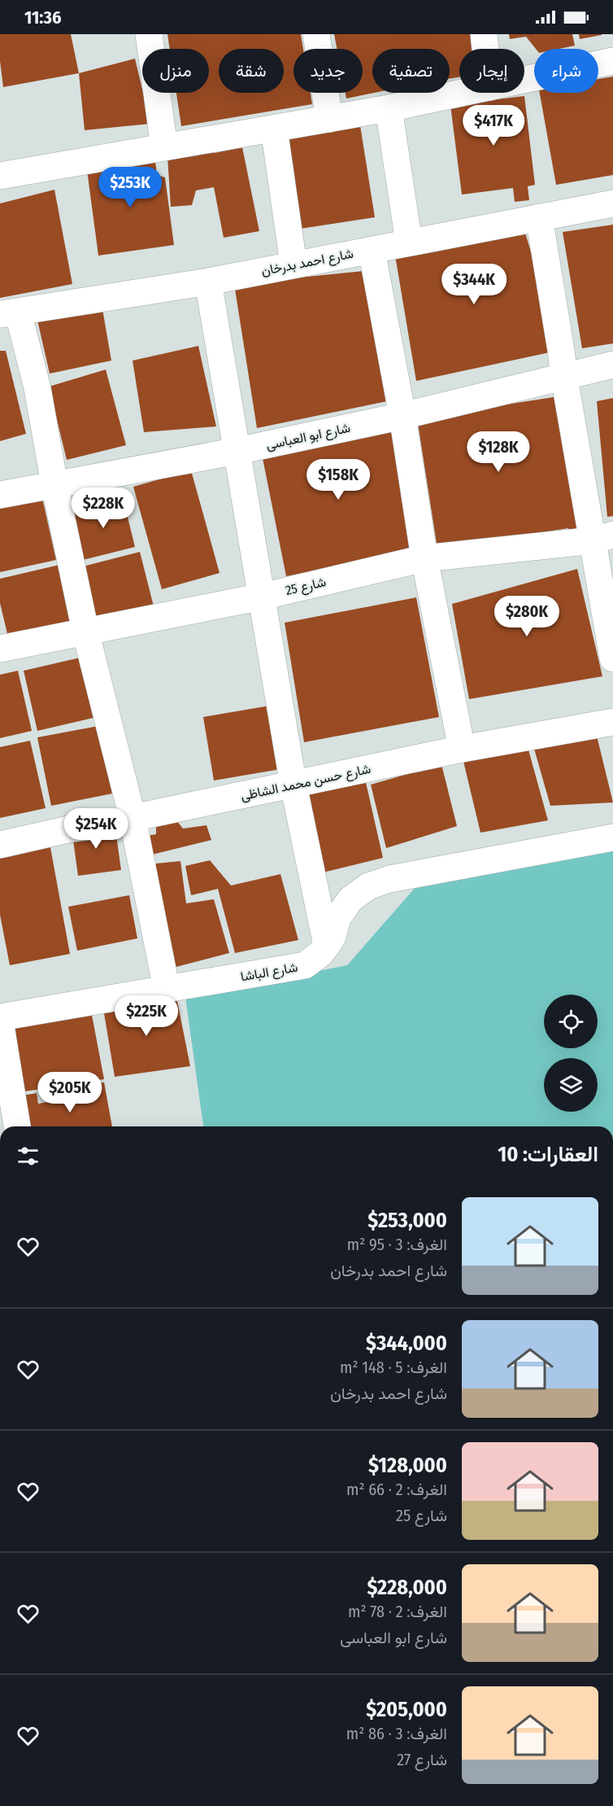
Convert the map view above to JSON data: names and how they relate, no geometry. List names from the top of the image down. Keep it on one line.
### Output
{"streets":{"street":["شارع احمد بدرخان","شارع ابو العباسى","شارع 25","شارع حسن محمد الشاظى","شارع الباشا"]},"page":{"status":"11:36","chip":["شراء","إيجار","تصفية","جديد","شقة","منزل"],"price":["$417K","$253K","$344K","$128K","$158K","$228K","$280K","$254K","$225K","$205K"],"heading":"العقارات: 10","list":[{"name":"$253,000","note":"الغرف: 3 · 95 m² · شارع احمد بدرخان"},{"name":"$344,000","note":"الغرف: 5 · 148 m² · شارع احمد بدرخان"},{"name":"$128,000","note":"الغرف: 2 · 66 m² · شارع 25"},{"name":"$228,000","note":"الغرف: 2 · 78 m² · شارع ابو العباسى"},{"name":"$205,000","note":"الغرف: 3 · 86 m² · شارع 27"}]}}
